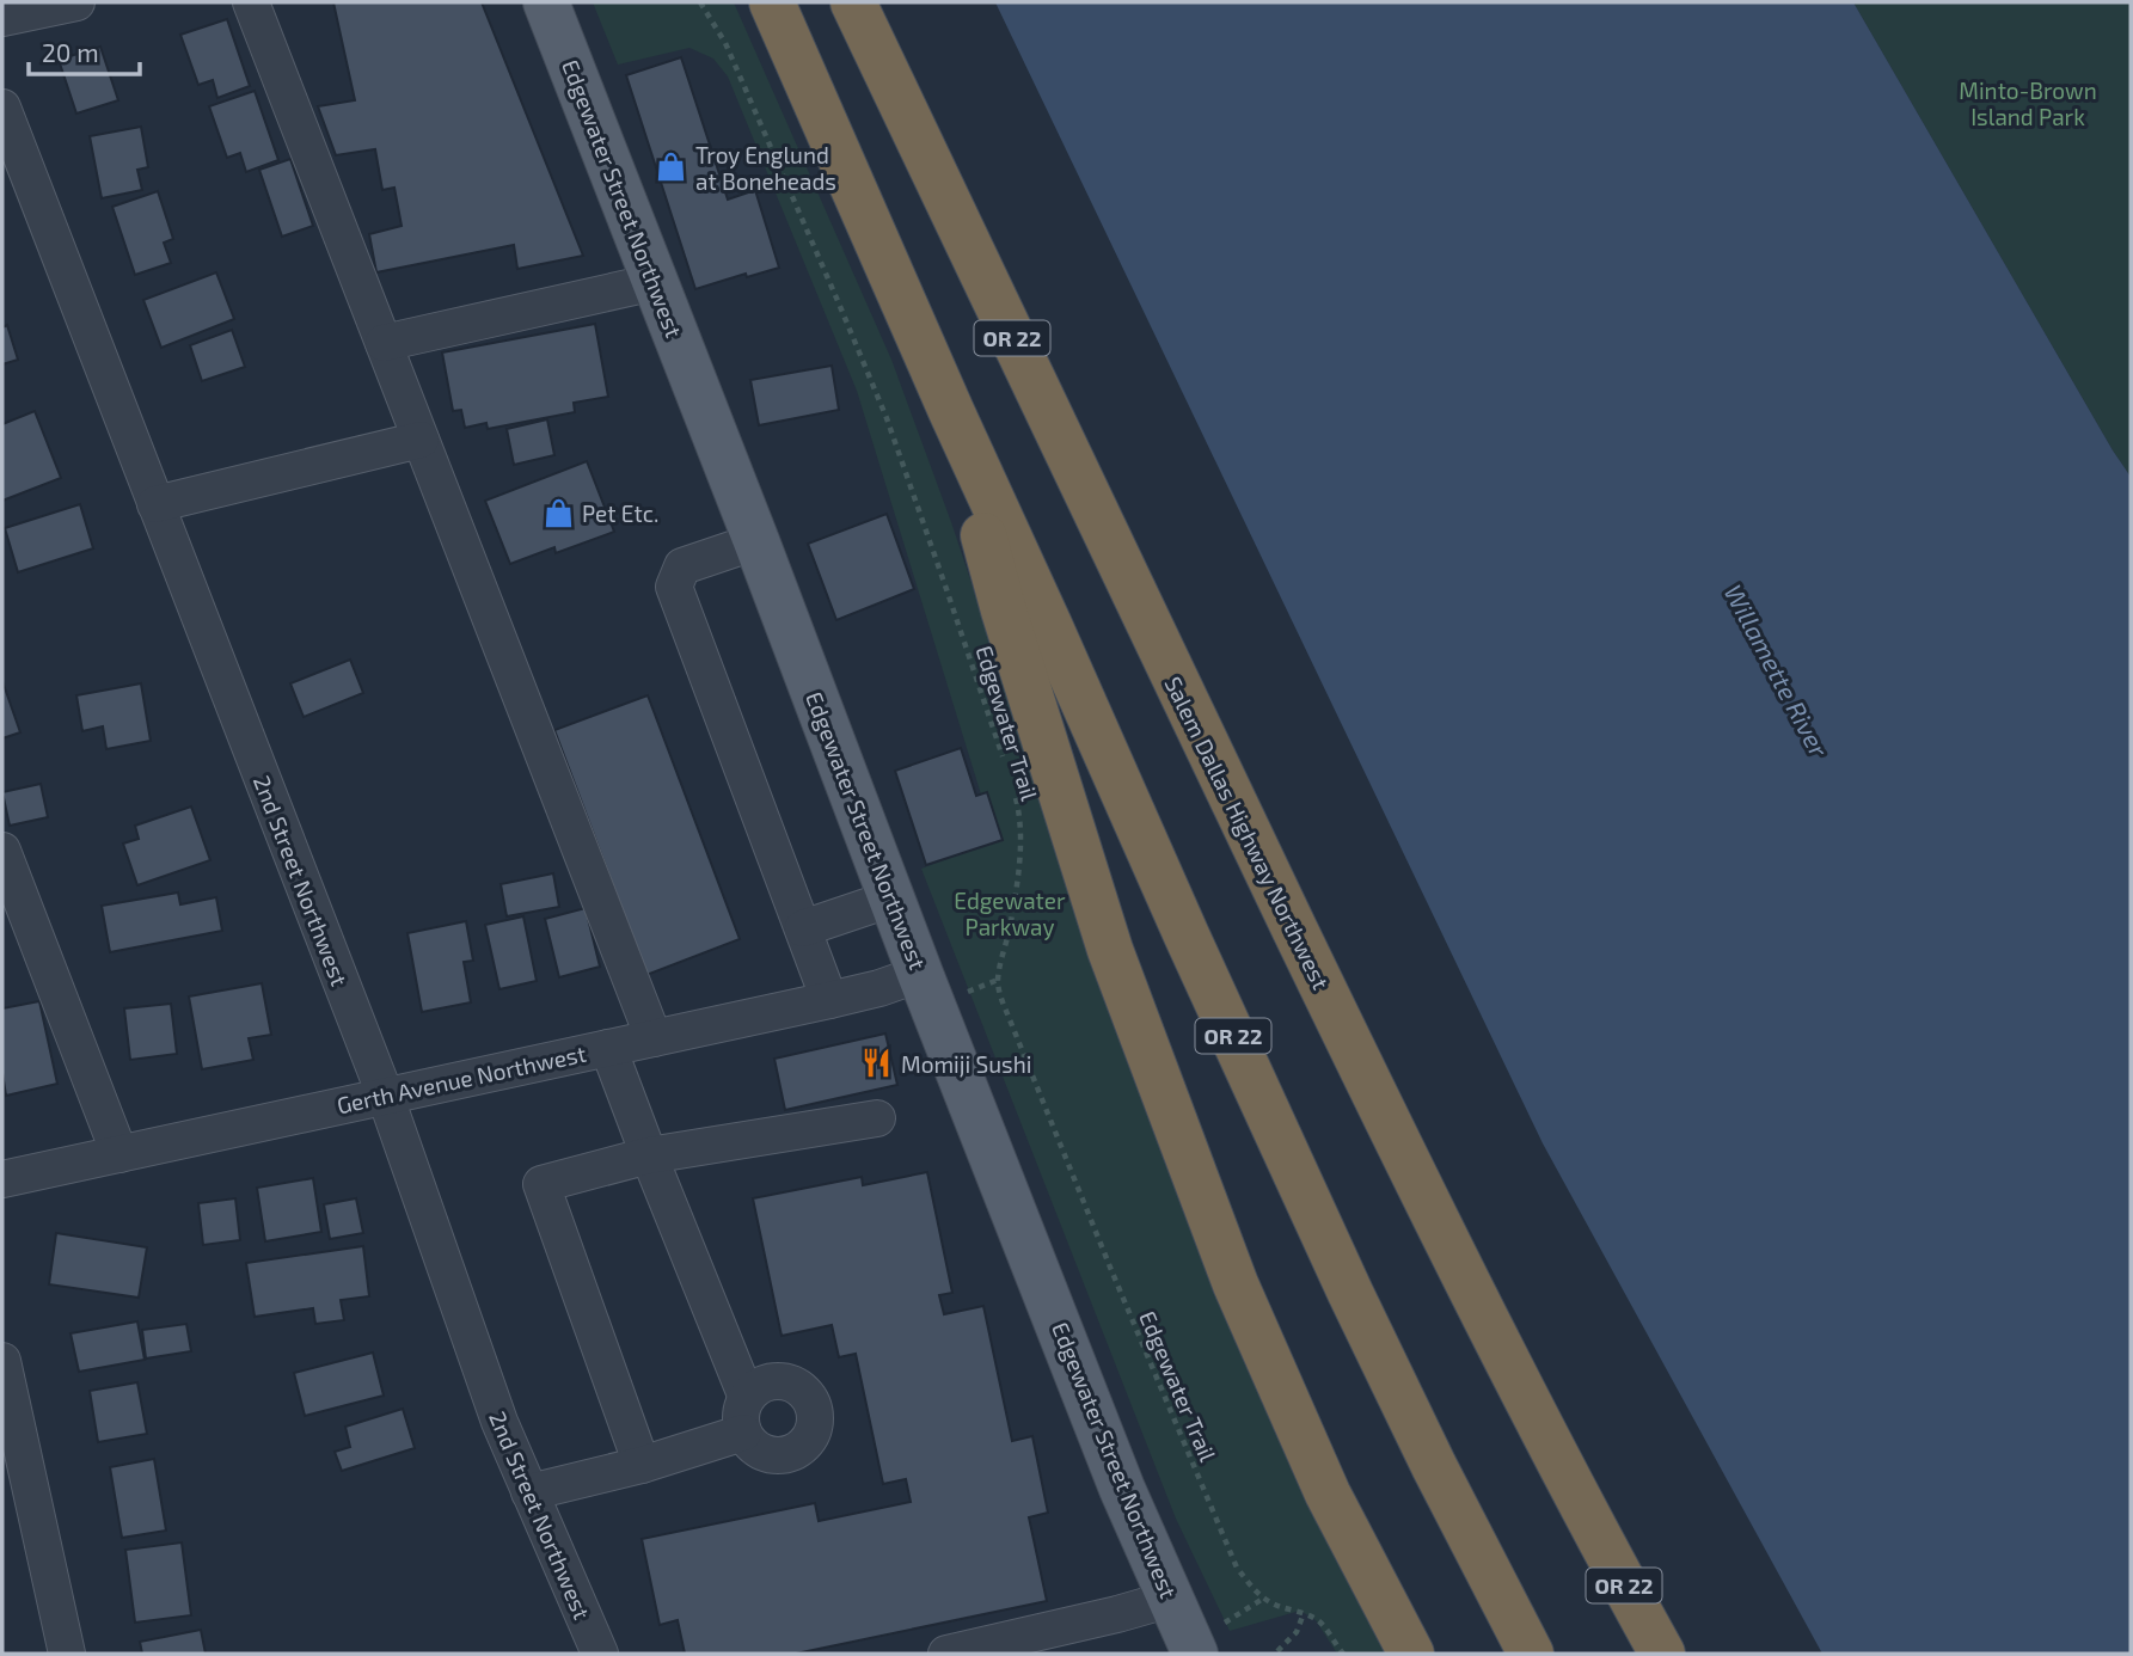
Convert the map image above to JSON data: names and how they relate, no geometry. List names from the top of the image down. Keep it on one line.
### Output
{"streets":{"highway":["OR 22","Salem Dallas Highway Northwest"],"main road":["Edgewater Street Northwest"],"street":["2nd Street Northwest","Gerth Avenue Northwest"],"path":["Edgewater Trail"]},"crossings":[["Edgewater Street Northwest","Gerth Avenue Northwest"],["2nd Street Northwest","Gerth Avenue Northwest"]],"water":["Willamette River"],"parks":["Minto-Brown Island Park","Edgewater Parkway"],"places":{"shop":["Troy Englund at Boneheads","Pet Etc."],"restaurant":["Momiji Sushi"]},"scale_bar":"20 m"}
